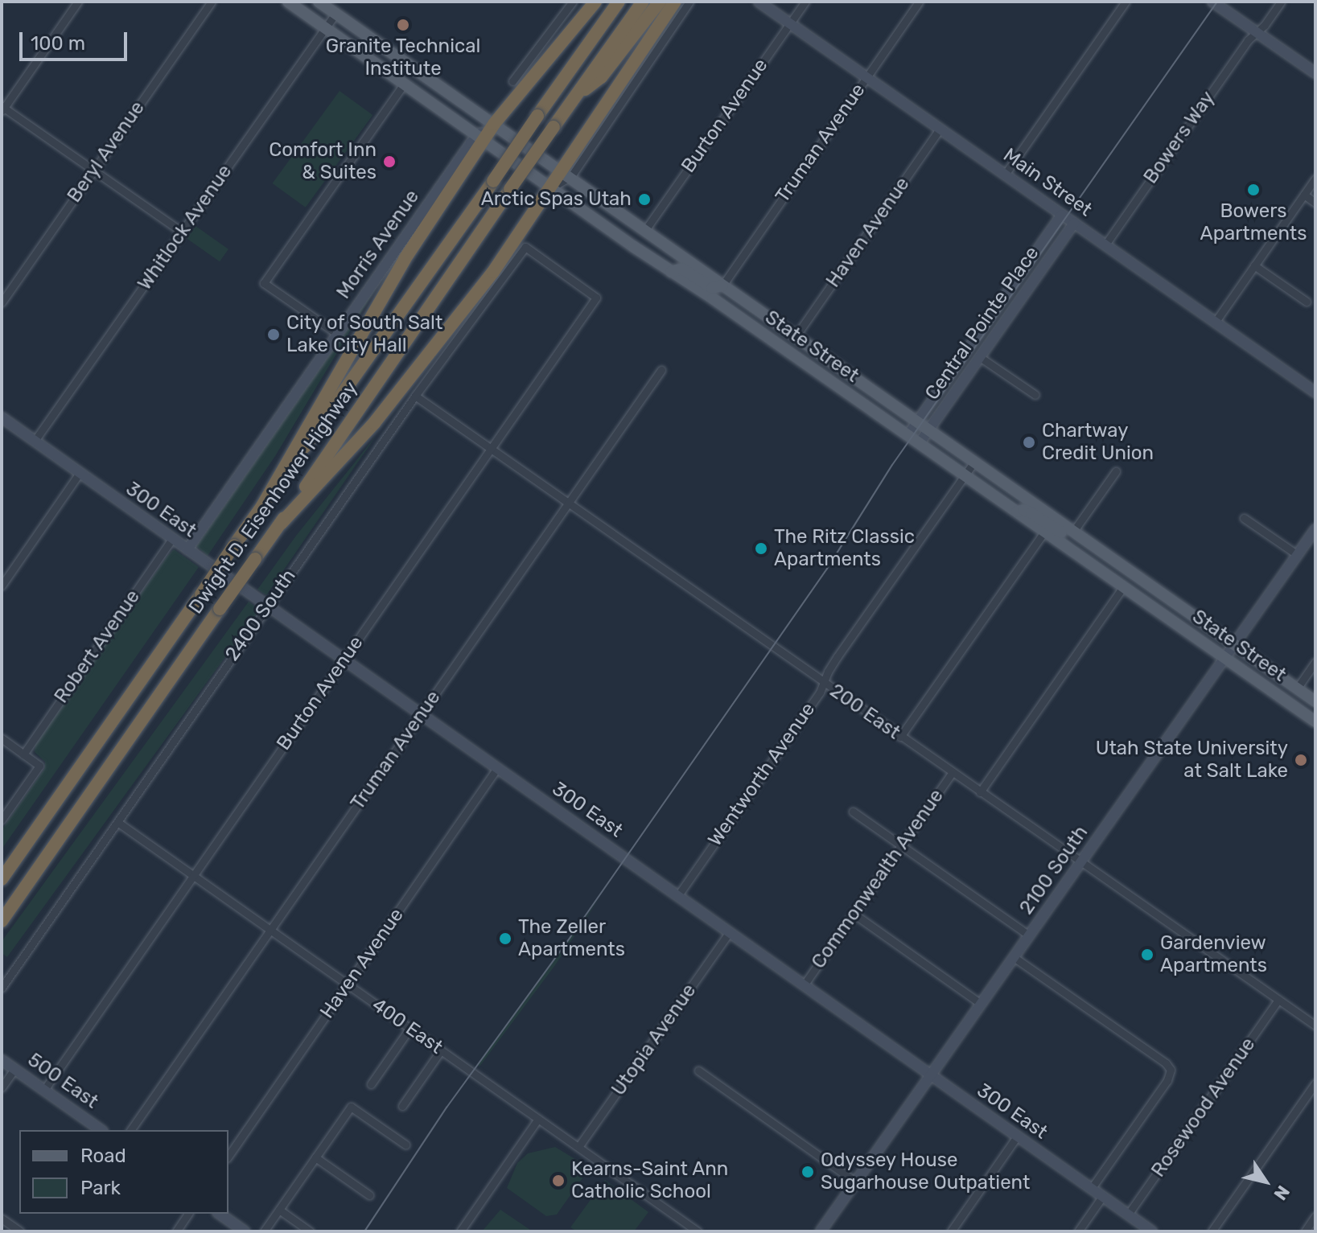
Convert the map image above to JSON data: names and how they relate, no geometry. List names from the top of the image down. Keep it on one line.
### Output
{"streets":{"highway":["Dwight D. Eisenhower Highway"],"main road":["State Street"],"street":["Burton Avenue","Bowers Way","Truman Avenue","Beryl Avenue","Main Street","Whitlock Avenue","Haven Avenue","Morris Avenue","Central Pointe Place","300 East","2400 South","Robert Avenue","200 East","Wentworth Avenue","2100 South","Commonwealth Avenue","400 East","Utopia Avenue","500 East","Rosewood Avenue"]},"crossings":[["Burton Avenue","Main Street"],["Burton Avenue","State Street"],["Burton Avenue","300 East"],["Burton Avenue","2400 South"],["Burton Avenue","200 East"],["Burton Avenue","400 East"],["Burton Avenue","500 East"],["Bowers Way","Main Street"],["Truman Avenue","Main Street"],["Truman Avenue","State Street"],["Truman Avenue","300 East"],["Truman Avenue","200 East"],["Truman Avenue","400 East"],["Main Street","Haven Avenue"],["Main Street","Central Pointe Place"],["Whitlock Avenue","State Street"],["Whitlock Avenue","300 East"],["Haven Avenue","State Street"],["Haven Avenue","300 East"],["Haven Avenue","400 East"],["Morris Avenue","State Street"],["Morris Avenue","300 East"],["Central Pointe Place","State Street"],["State Street","Wentworth Avenue"],["State Street","2100 South"],["300 East","2400 South"],["300 East","Robert Avenue"],["300 East","Wentworth Avenue"],["300 East","2100 South"],["300 East","Commonwealth Avenue"],["300 East","Utopia Avenue"],["300 East","Rosewood Avenue"],["2400 South","200 East"],["2400 South","400 East"],["200 East","Wentworth Avenue"],["200 East","2100 South"],["200 East","Commonwealth Avenue"],["200 East","Rosewood Avenue"],["400 East","Utopia Avenue"]],"places":["Granite Technical Institute","Comfort Inn & Suites","Bowers Apartments","Arctic Spas Utah","City of South Salt Lake City Hall","Chartway Credit Union","The Ritz Classic Apartments","Utah State University at Salt Lake","The Zeller Apartments","Gardenview Apartments","Odyssey House Sugarhouse Outpatient","Kearns-Saint Ann Catholic School"],"legend":["Road","Park"],"scale_bar":"100 m","north":"bottom right"}
